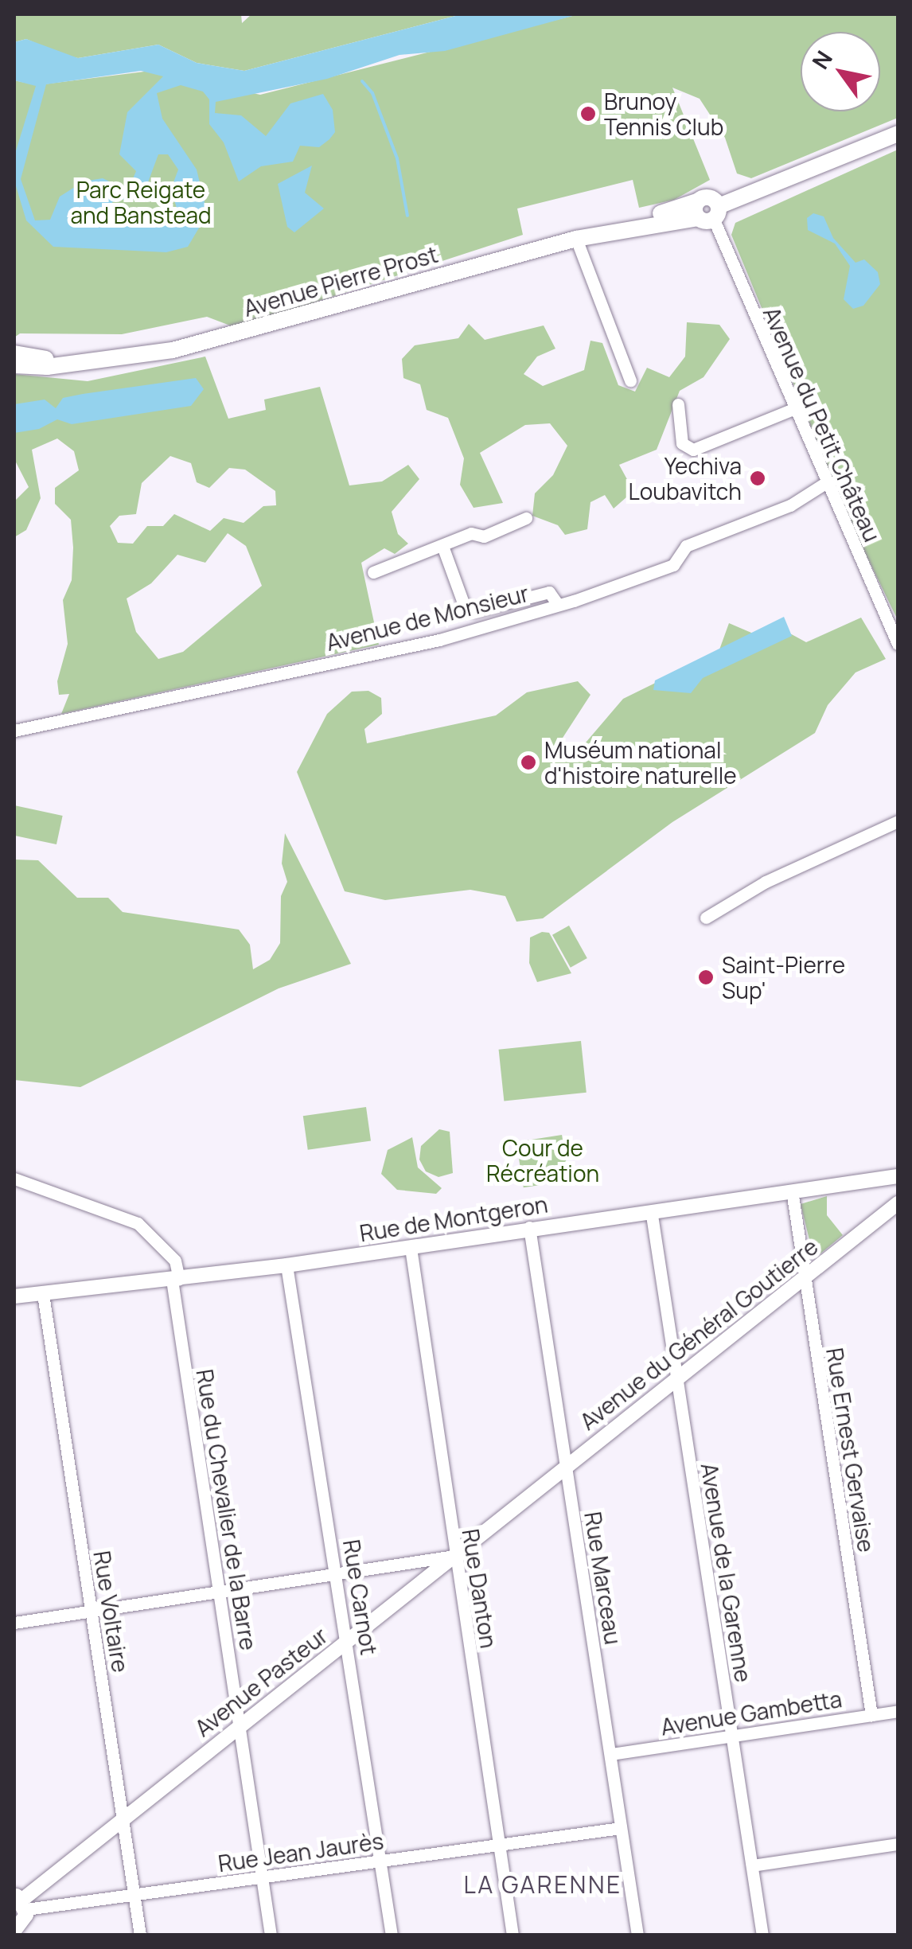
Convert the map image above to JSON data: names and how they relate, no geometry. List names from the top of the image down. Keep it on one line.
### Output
{"streets":{"main road":["Avenue Pierre Prost"],"street":["Avenue du Petit Château","Avenue de Monsieur","Rue de Montgeron","Avenue du Général Goutierre","Rue Ernest Gervaise","Rue du Chevalier de la Barre","Avenue de la Garenne","Rue Marceau","Rue Danton","Rue Carnot","Rue Voltaire","Avenue Pasteur","Avenue Gambetta","Rue Jean Jaurès"]},"crossings":[["Avenue Pierre Prost","Avenue du Petit Château"],["Avenue du Petit Château","Avenue de Monsieur"],["Rue de Montgeron","Rue Ernest Gervaise"],["Rue de Montgeron","Rue du Chevalier de la Barre"],["Rue de Montgeron","Avenue de la Garenne"],["Rue de Montgeron","Rue Marceau"],["Rue de Montgeron","Rue Danton"],["Rue de Montgeron","Rue Carnot"],["Rue de Montgeron","Rue Voltaire"],["Avenue du Général Goutierre","Rue Ernest Gervaise"],["Avenue du Général Goutierre","Avenue de la Garenne"],["Avenue du Général Goutierre","Rue Marceau"],["Avenue du Général Goutierre","Avenue Pasteur"],["Rue Ernest Gervaise","Avenue Gambetta"],["Rue du Chevalier de la Barre","Avenue Pasteur"],["Rue du Chevalier de la Barre","Rue Jean Jaurès"],["Avenue de la Garenne","Avenue Gambetta"],["Rue Marceau","Avenue Gambetta"],["Rue Marceau","Rue Jean Jaurès"],["Rue Danton","Avenue Pasteur"],["Rue Danton","Rue Jean Jaurès"],["Rue Carnot","Avenue Pasteur"],["Rue Carnot","Rue Jean Jaurès"],["Rue Voltaire","Avenue Pasteur"],["Rue Voltaire","Rue Jean Jaurès"],["Avenue Pasteur","Rue Jean Jaurès"]],"districts":["LA GARENNE"],"parks":["Parc Reigate and Banstead","Cour de Récréation"],"places":["Brunoy Tennis Club","Yechiva Loubavitch","Muséum national d'histoire naturelle","Saint-Pierre Sup'"],"north":"top left"}
